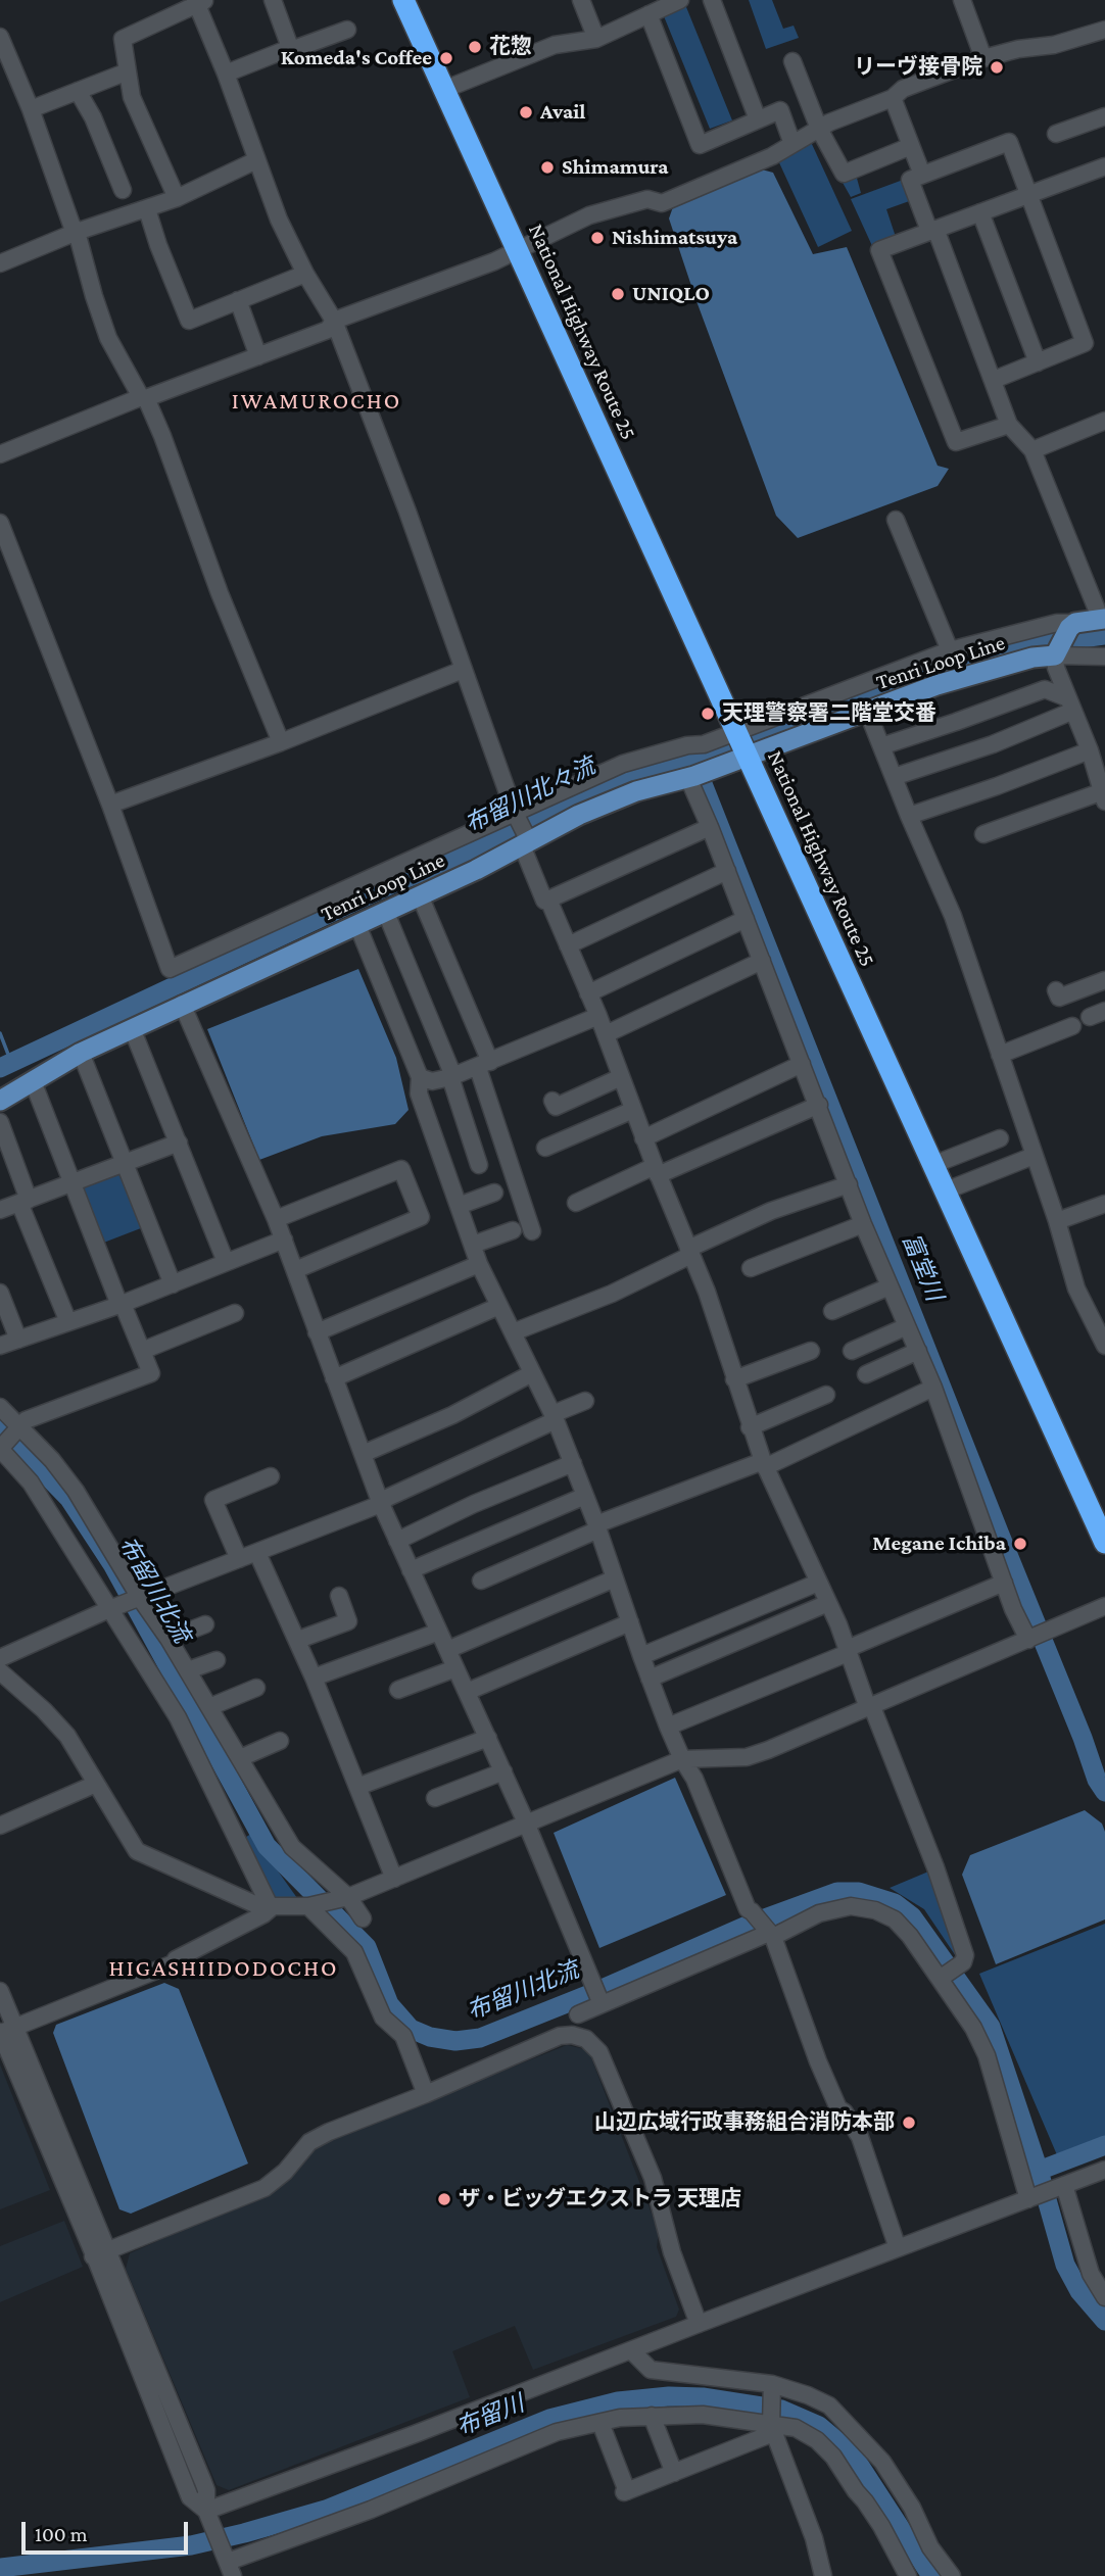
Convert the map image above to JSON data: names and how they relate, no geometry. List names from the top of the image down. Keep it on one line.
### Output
{"streets":{"highway":["National Highway Route 25"],"main road":["Tenri Loop Line"]},"crossings":[["National Highway Route 25","Tenri Loop Line"]],"districts":["IWAMUROCHO","HIGASHIIDODOCHO"],"water":["布留川北々流","富堂川","布留川北流","布留川"],"places":["花惣","Komeda's Coffee","リーヴ接骨院","Avail","Shimamura","Nishimatsuya","UNIQLO","天理警察署二階堂交番","Megane Ichiba","山辺広域行政事務組合消防本部","ザ・ビッグエクストラ 天理店"],"scale_bar":"100 m"}
